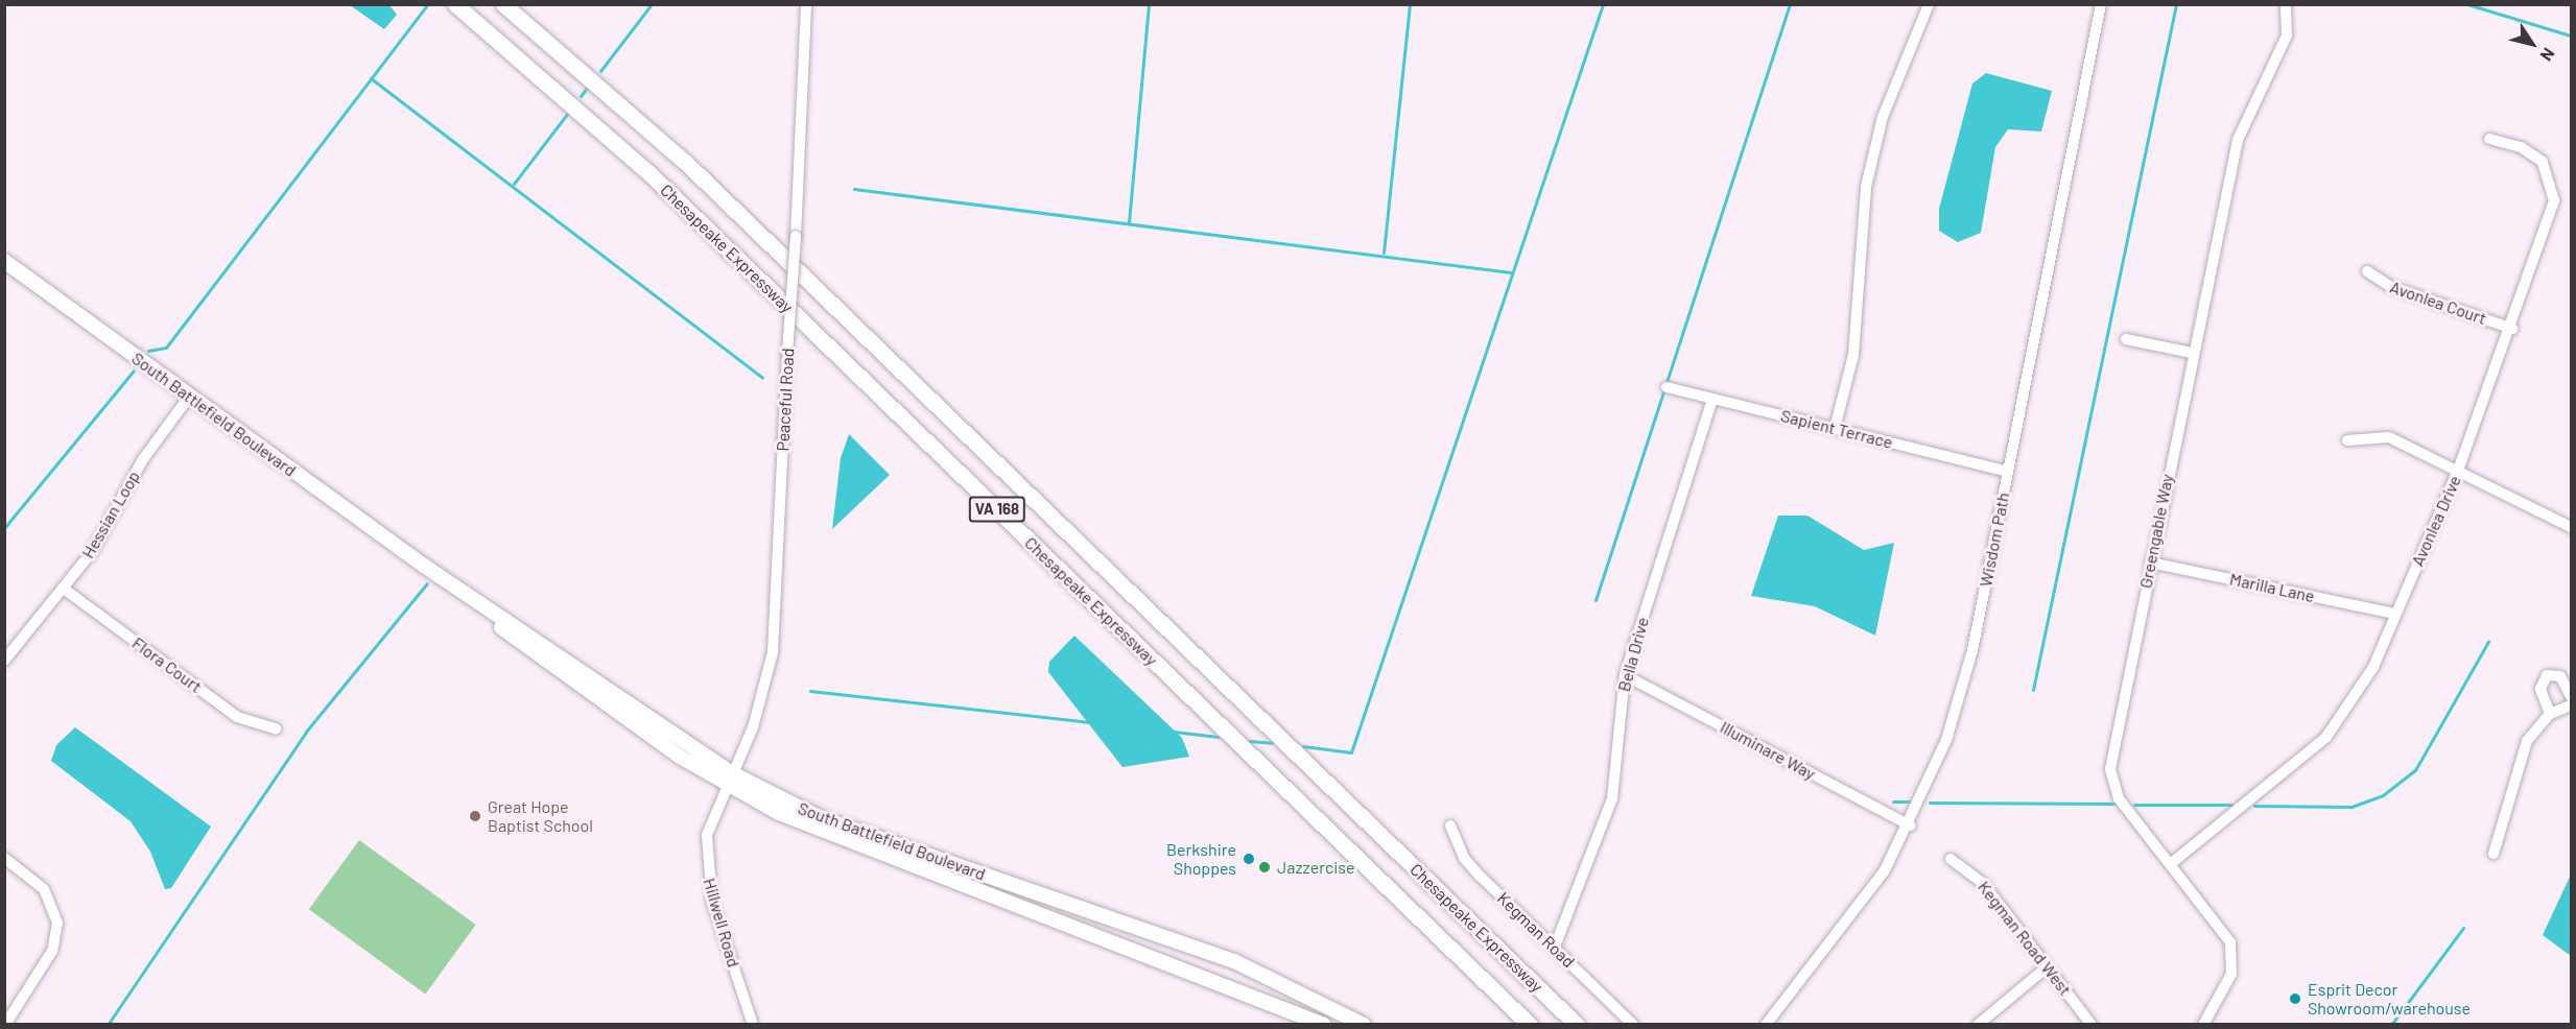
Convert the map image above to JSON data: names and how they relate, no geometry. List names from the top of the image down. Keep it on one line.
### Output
{"streets":{"highway":["Chesapeake Expressway","VA 168"],"main road":["South Battlefield Boulevard"],"street":["Avonlea Court","Peaceful Road","Sapient Terrace","Hessian Loop","Avonlea Drive","Greengable Way","Wisdom Path","Marilla Lane","Bella Drive","Flora Court","Illuminare Way","Hillwell Road","Kegman Road","Kegman Road West"]},"crossings":[["Avonlea Court","Avonlea Drive"],["Peaceful Road","South Battlefield Boulevard"],["Peaceful Road","Hillwell Road"],["South Battlefield Boulevard","Hessian Loop"],["South Battlefield Boulevard","Hillwell Road"],["Sapient Terrace","Wisdom Path"],["Sapient Terrace","Bella Drive"],["Hessian Loop","Flora Court"],["Avonlea Drive","Greengable Way"],["Avonlea Drive","Marilla Lane"],["Greengable Way","Marilla Lane"],["Wisdom Path","Illuminare Way"],["Bella Drive","Illuminare Way"],["Bella Drive","Kegman Road"]],"places":["Great Hope Baptist School","Berkshire Shoppes","Jazzercise","Esprit Decor Showroom/warehouse"],"north":"bottom right"}
